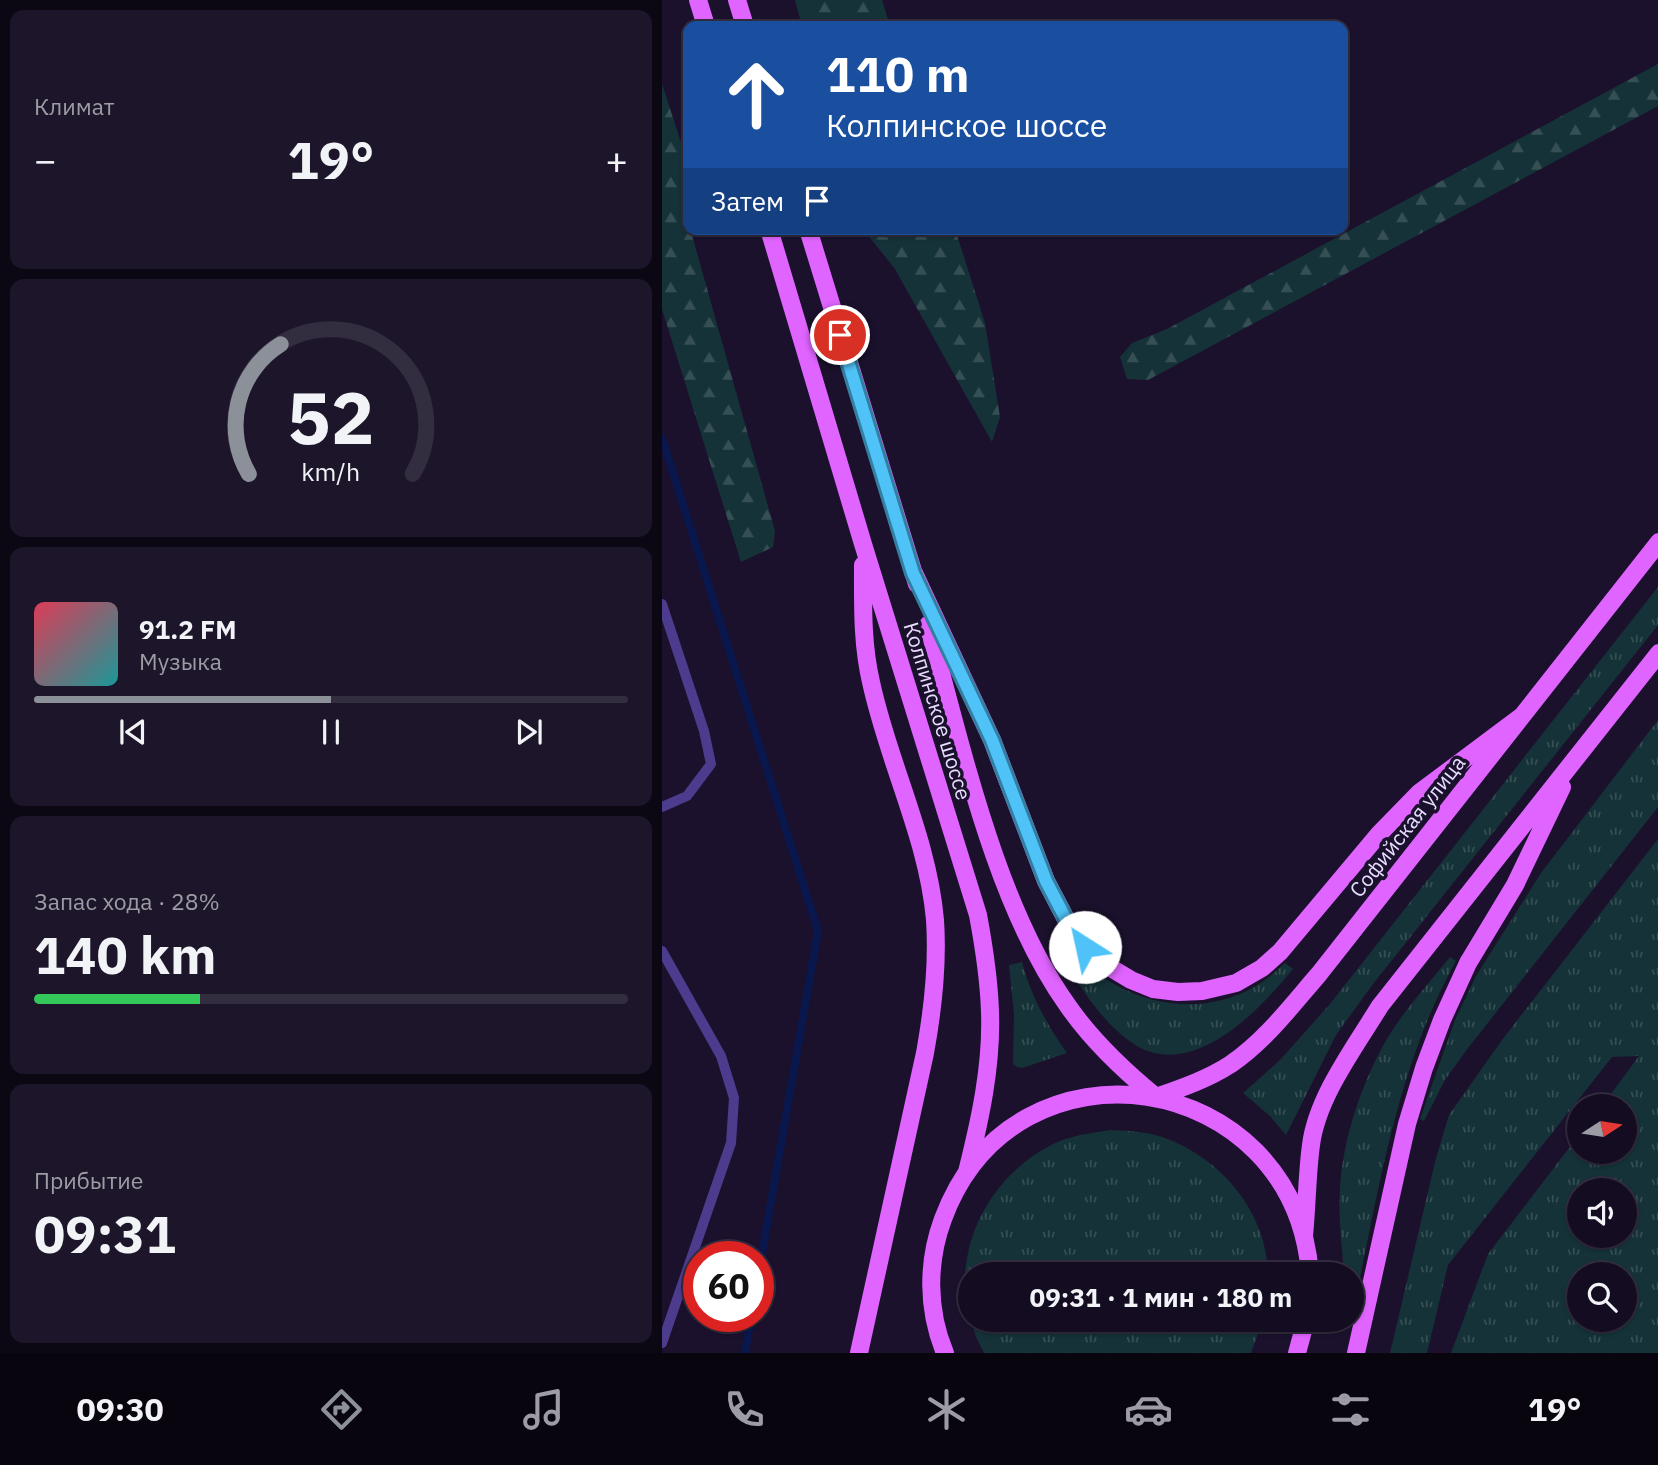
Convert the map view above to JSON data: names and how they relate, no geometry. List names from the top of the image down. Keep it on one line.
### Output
{"streets":{"main road":["Колпинское шоссе","Софийская улица"]},"crossings":[["Колпинское шоссе","Софийская улица"]],"north":"right","page":{"tile":["Климат",["Запас хода · 28%","140 km"],["Прибытие","09:31"]],"turn":["110 m","Колпинское шоссе"],"heat":["−","19°","+"],"then":"Затем","song":["91.2 FM","Музыка"],"limit":"60","trip":"09:31 · 1 мин · 180 m","tabs":["09:30","19°"],"gauge":["52","km/h"]}}
